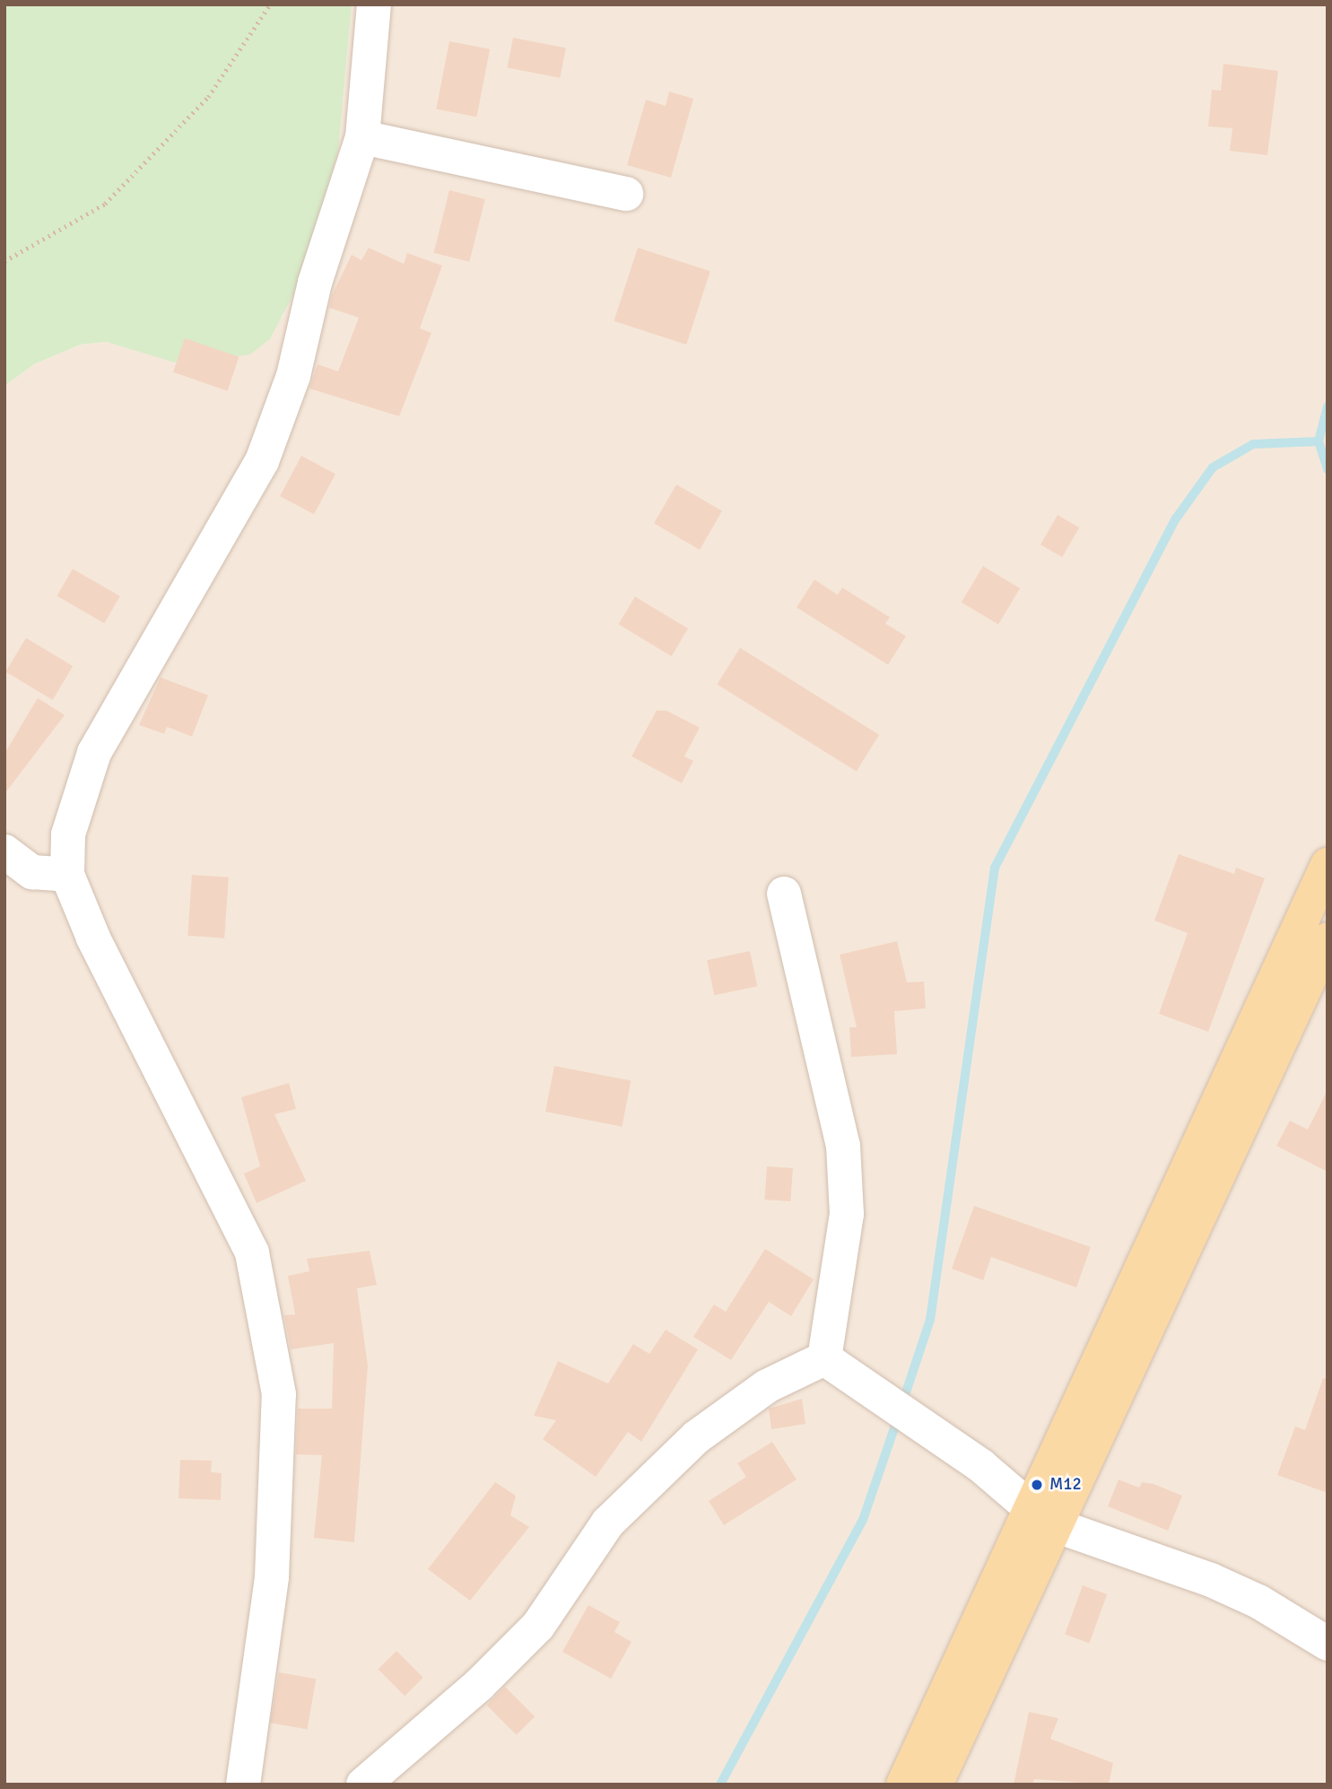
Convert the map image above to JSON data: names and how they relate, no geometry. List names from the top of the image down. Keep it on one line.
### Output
{"places":["M12"]}
